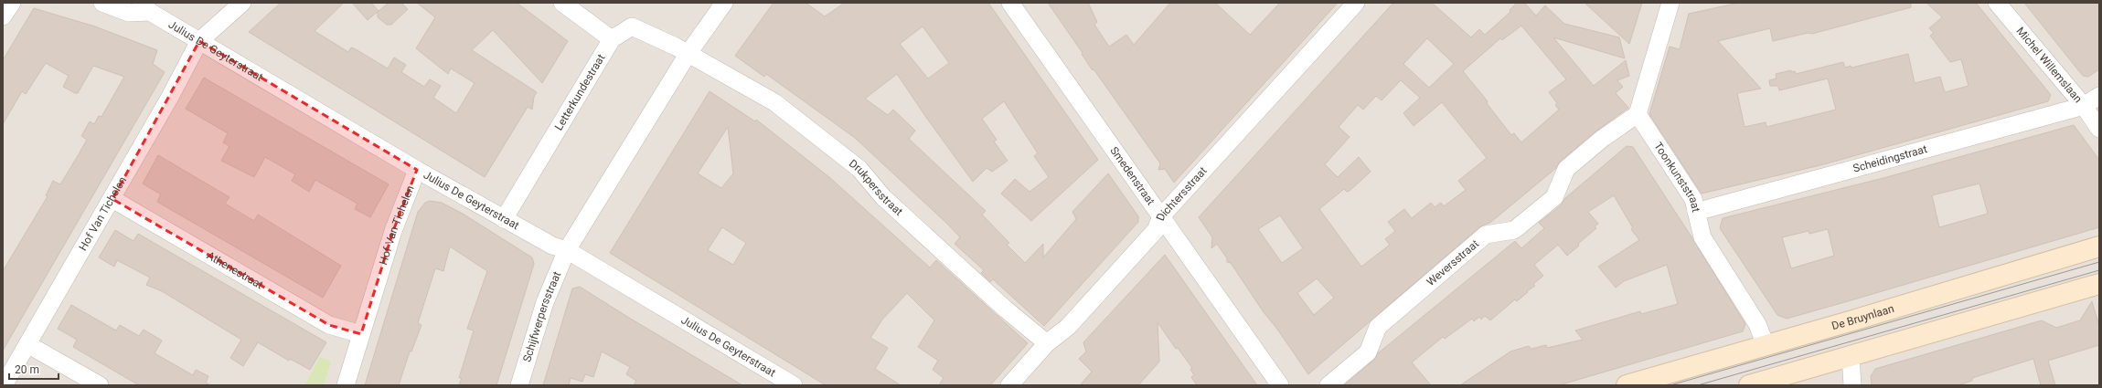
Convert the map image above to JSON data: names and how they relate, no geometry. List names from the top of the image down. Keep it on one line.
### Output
{"streets":{"main road":["De Bruynlaan"],"street":["Julius De Geyterstraat","Michel Willemslaan","Letterkundestraat","Scheidingstraat","Smedenstraat","Toonkunststraat","Drukpersstraat","Dichtersstraat","Hof Van Tichelen","Weversstraat","Athenestraat","Schijfwerpersstraat"]},"crossings":[["Julius De Geyterstraat","Letterkundestraat"],["Julius De Geyterstraat","Hof Van Tichelen"],["Julius De Geyterstraat","Schijfwerpersstraat"],["Michel Willemslaan","Scheidingstraat"],["Letterkundestraat","Drukpersstraat"],["Scheidingstraat","Toonkunststraat"],["Smedenstraat","Dichtersstraat"],["Toonkunststraat","Weversstraat"],["Toonkunststraat","De Bruynlaan"],["Drukpersstraat","Dichtersstraat"],["Hof Van Tichelen","Athenestraat"]],"scale_bar":"20 m"}
